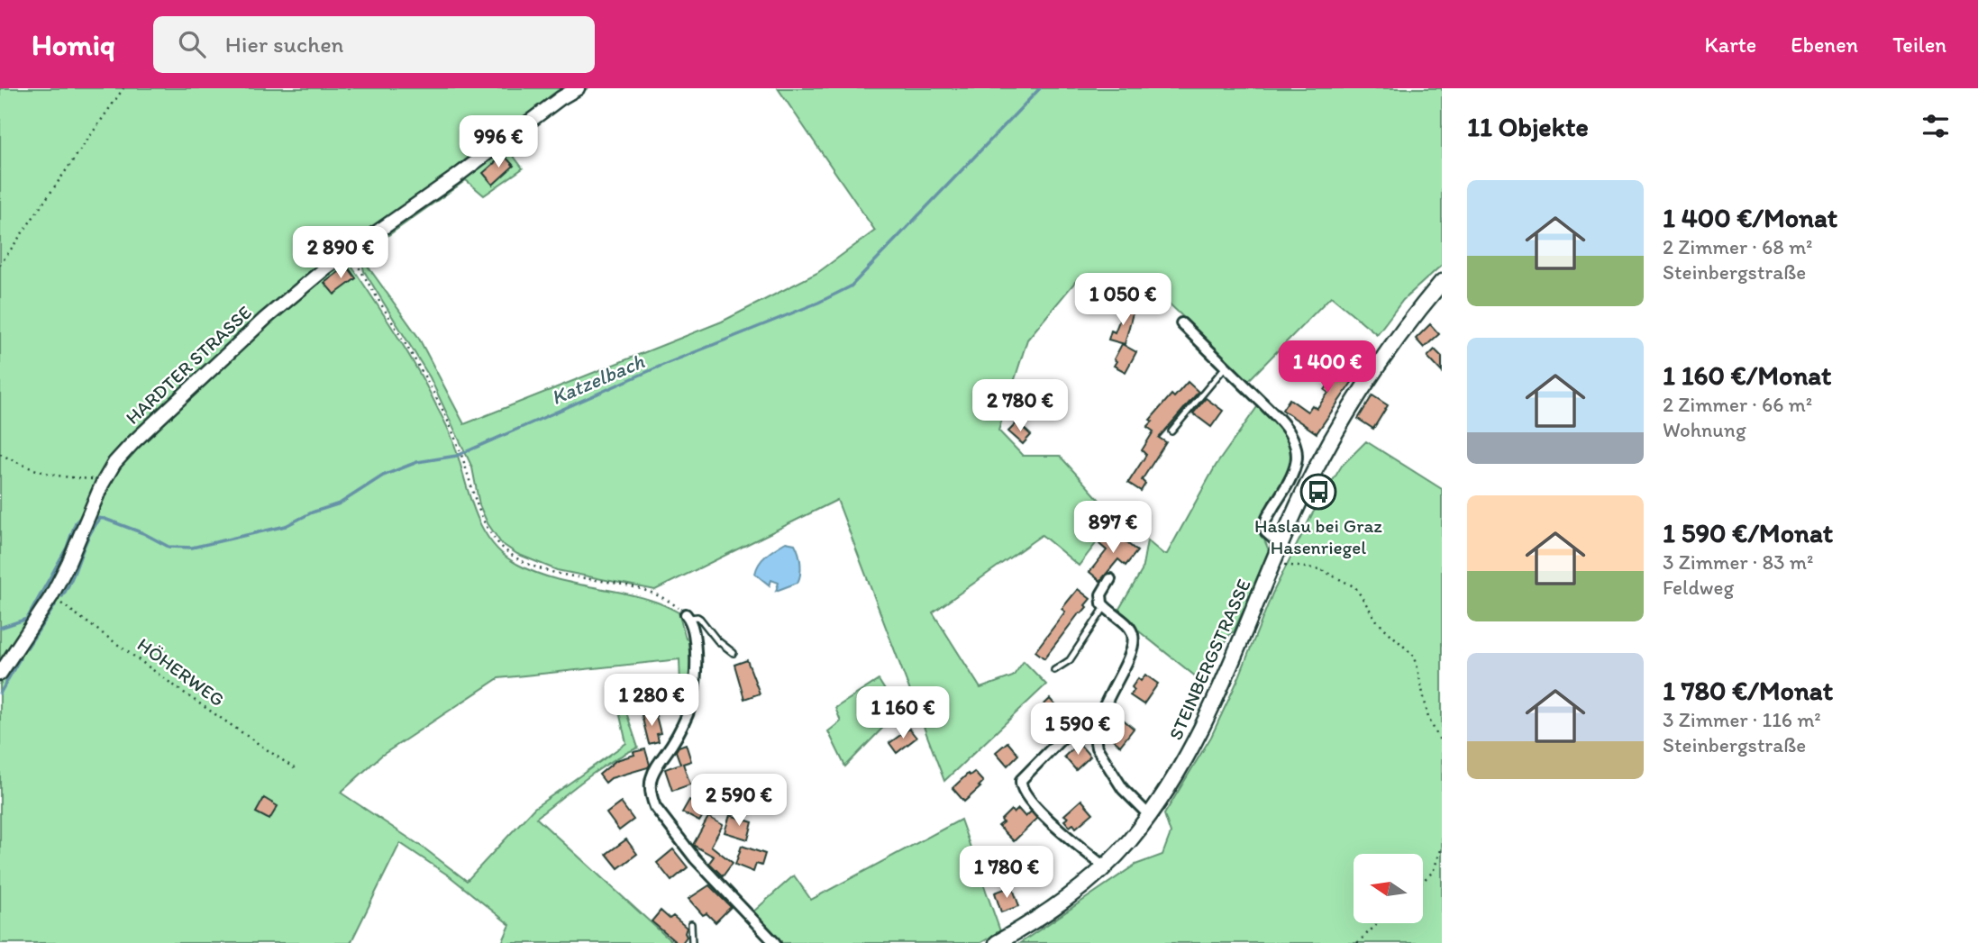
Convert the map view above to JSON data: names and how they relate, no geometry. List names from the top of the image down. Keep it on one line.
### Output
{"streets":{"main road":["STEINBERGSTRASSE"],"street":["HARDTER STRASSE"],"path":["HÖHERWEG"]},"crossings":[["HARDTER STRASSE","HÖHERWEG"]],"water":["Katzelbach"],"places":{"bus stop":["Haslau bei Graz Hasenriegel"]},"north":"left","page":{"header":"Homiq","search":"Hier suchen","nav":["Karte","Ebenen","Teilen"],"heading":"11 Objekte","price":["996 €","2 890 €","1 050 €","1 400 €","2 780 €","897 €","1 280 €","1 160 €","1 590 €","2 590 €","1 780 €"],"list":[{"name":"1 400 €/Monat","note":"2 Zimmer · 68 m² · Steinbergstraße"},{"name":"1 160 €/Monat","note":"2 Zimmer · 66 m² · Wohnung"},{"name":"1 590 €/Monat","note":"3 Zimmer · 83 m² · Feldweg"},{"name":"1 780 €/Monat","note":"3 Zimmer · 116 m² · Steinbergstraße"}]}}
